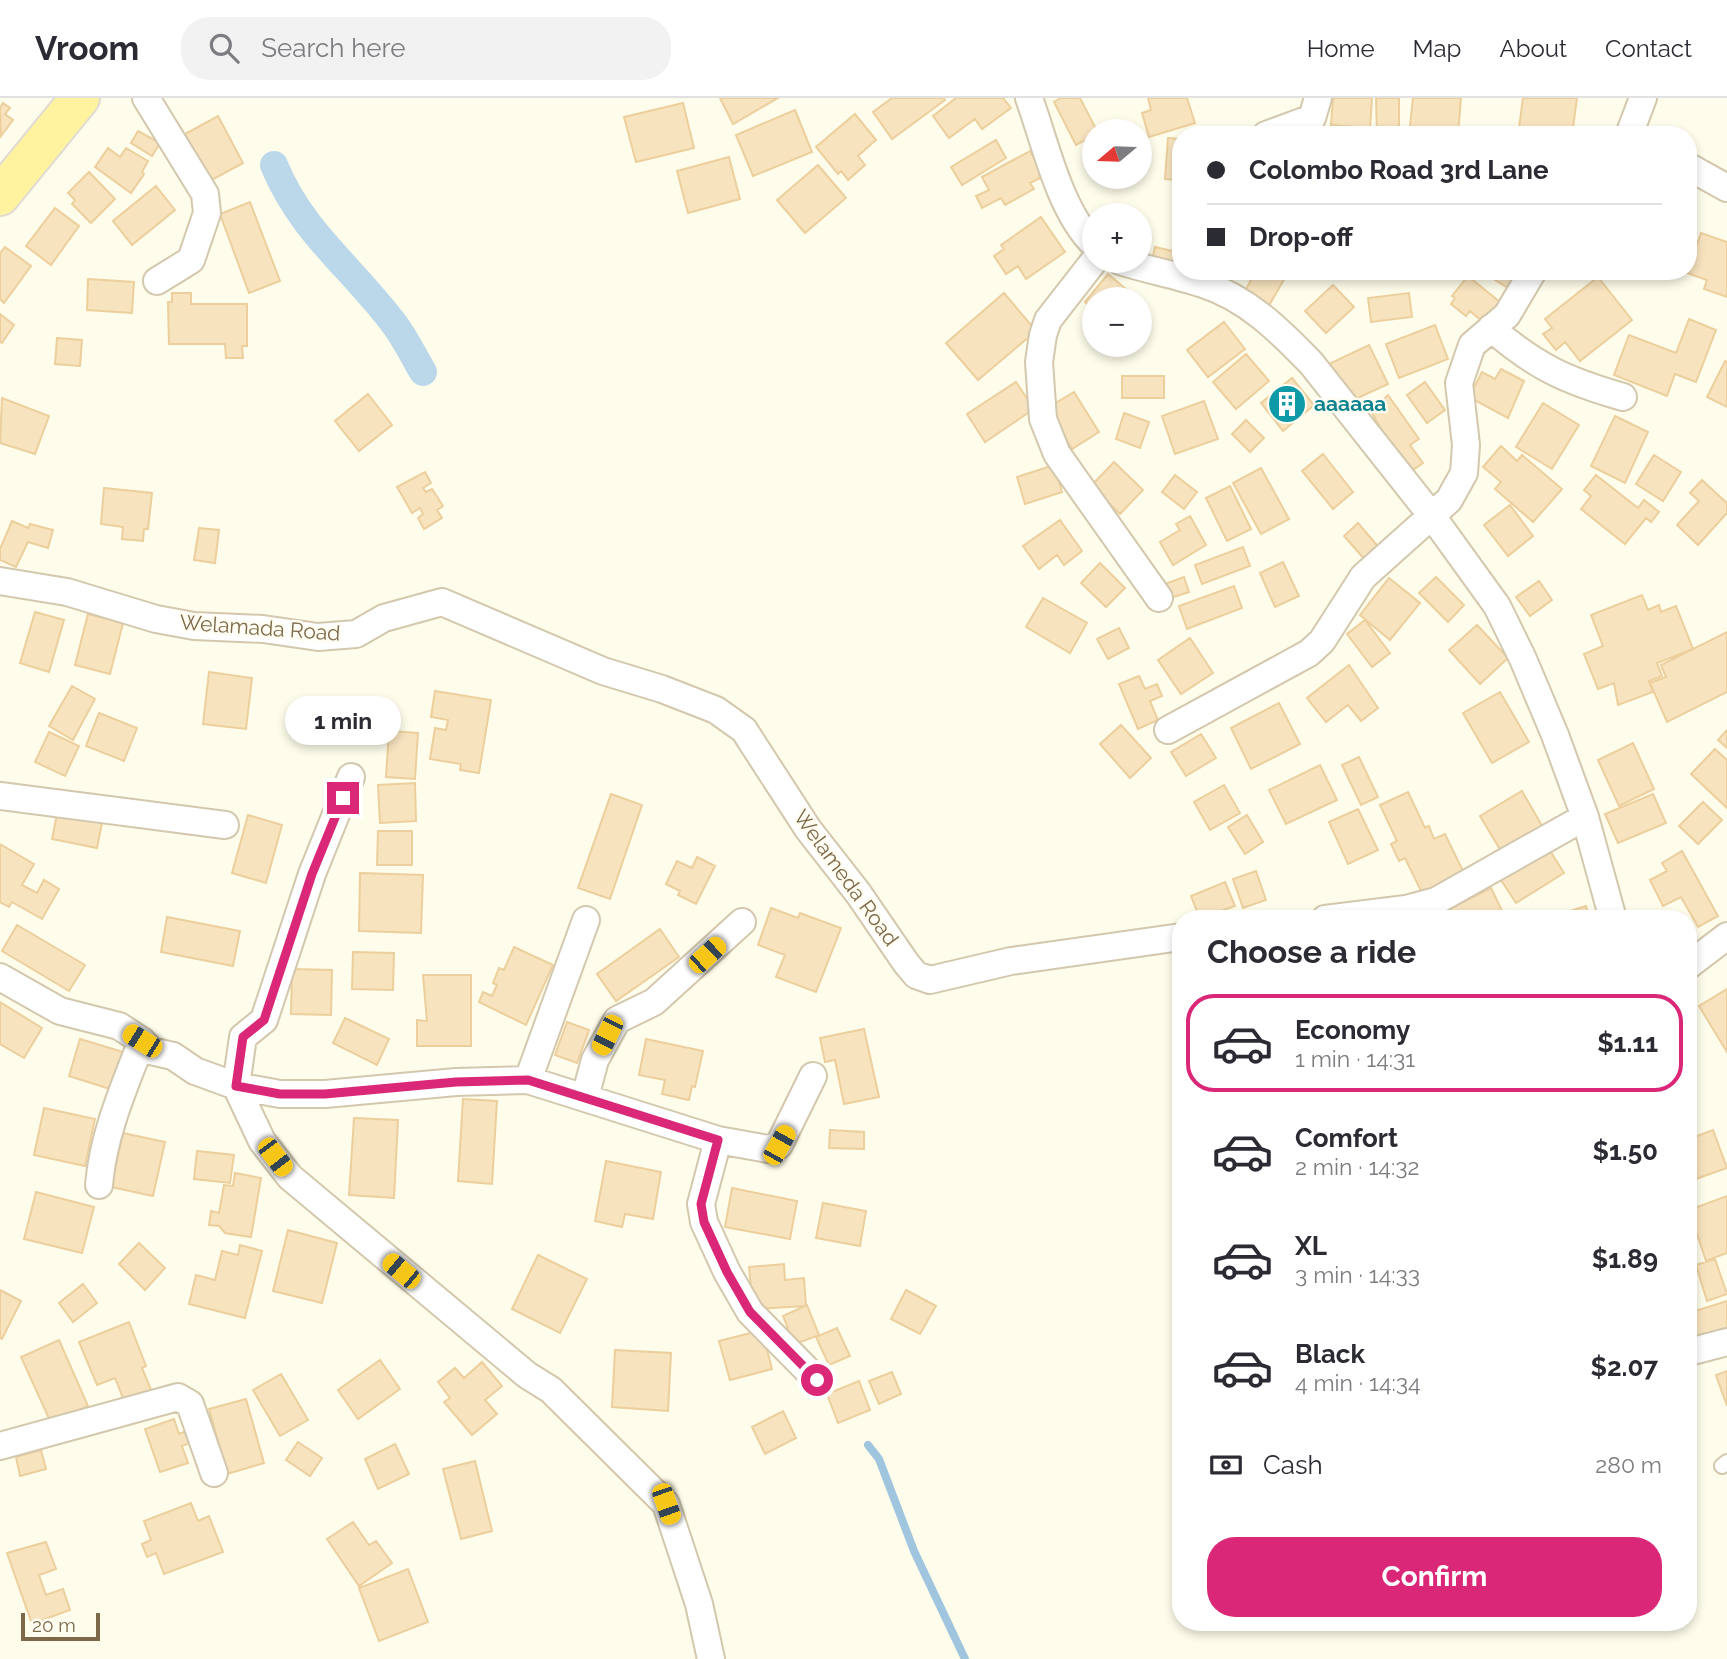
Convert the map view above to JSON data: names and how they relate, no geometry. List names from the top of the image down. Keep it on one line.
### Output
{"streets":{"street":["Welamada Road","Welameda Road"]},"crossings":[["Welamada Road","Welameda Road"]],"places":{"building":["aaaaaa"]},"scale_bar":"20 m","north":"left","page":{"header":"Vroom","search":"Search here","nav":["Home","Map","About","Contact"],"map_buttons":["+","−"],"banner":["Colombo Road 3rd Lane","Drop-off"],"bubble":"1 min","heading":"Choose a ride","list":[{"name":"Economy","note":"1 min · 14:31","value":"$1.11"},{"name":"Comfort","note":"2 min · 14:32","value":"$1.50"},{"name":"XL","note":"3 min · 14:33","value":"$1.89"},{"name":"Black","note":"4 min · 14:34","value":"$2.07"}],"pay":["Cash","280 m"],"buttons":"Confirm","scale":"20 m"}}
